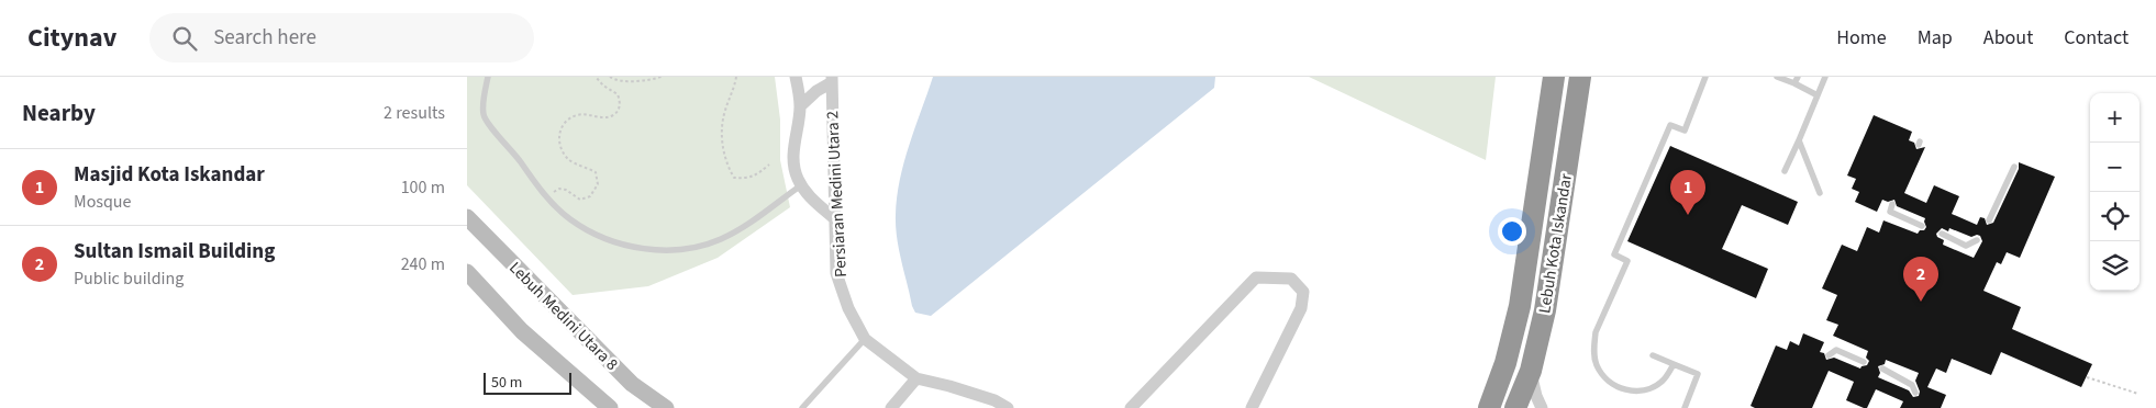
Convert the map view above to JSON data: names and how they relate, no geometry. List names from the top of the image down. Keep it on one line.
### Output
{"streets":{"highway":["Lebuh Kota Iskandar"],"street":["Persiaran Medini Utara 2","Lebuh Medini Utara 8"]},"scale_bar":"50 m","page":{"header":"Citynav","search":"Search here","nav":["Home","Map","About","Contact"],"heading":["Nearby","2 results"],"map_buttons":["+","−"],"list":[{"mark":"1","name":"Masjid Kota Iskandar","note":"Mosque","value":"100 m"},{"mark":"2","name":"Sultan Ismail Building","note":"Public building","value":"240 m"}],"pins":["1","2"],"scale":"50 m"}}
